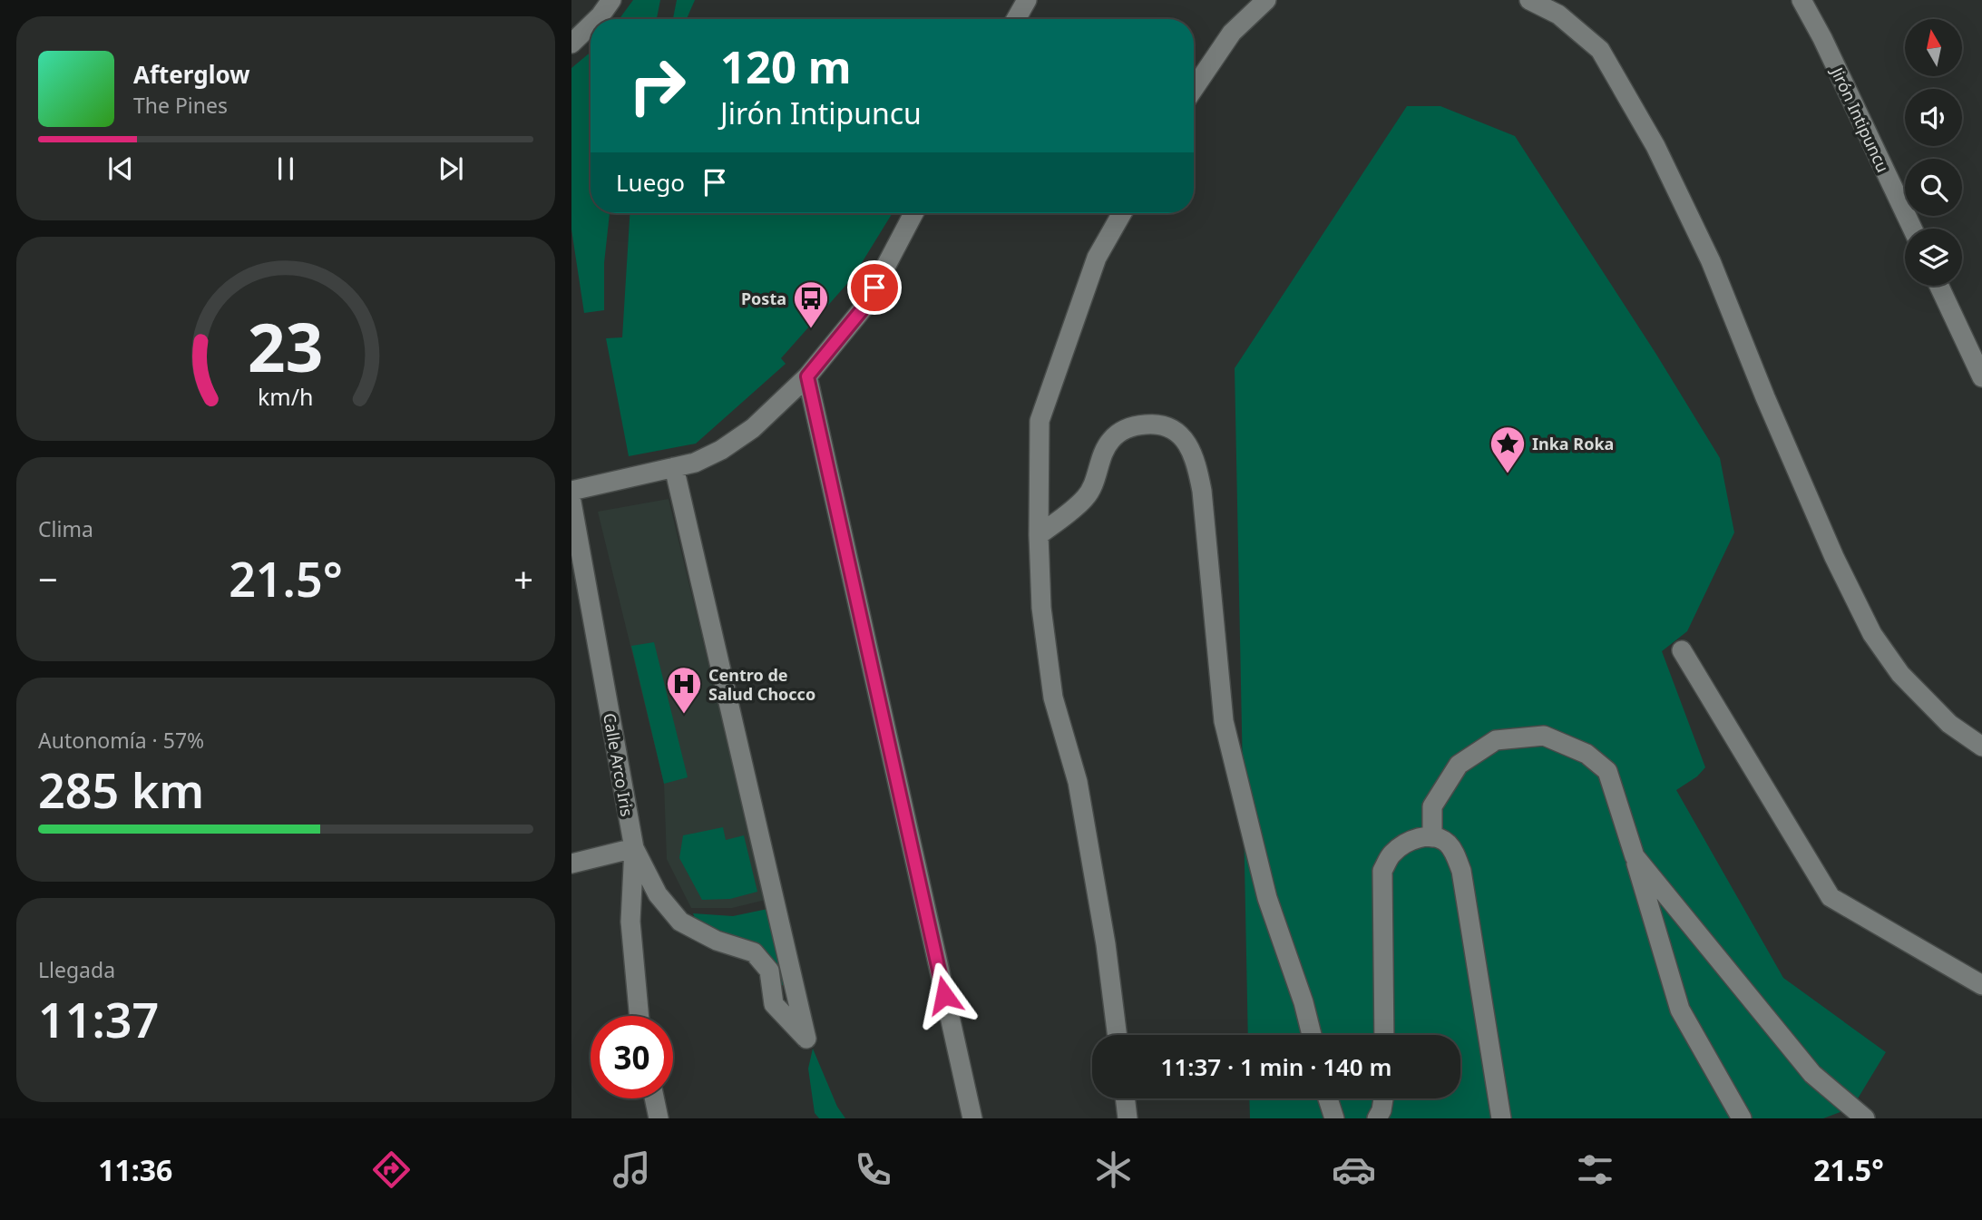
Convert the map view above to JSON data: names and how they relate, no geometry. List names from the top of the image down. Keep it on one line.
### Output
{"streets":{"street":["Jirón Intipuncu","Calle Arco Iris"]},"places":{"bus stop":["Posta"],"place":["Inka Roka"],"hospital":["Centro de Salud Chocco"]},"north":"top","page":{"turn":["120 m","Jirón Intipuncu"],"song":["Afterglow","The Pines"],"then":"Luego","tile":["Clima",["Autonomía · 57%","285 km"],["Llegada","11:37"]],"heat":["−","21.5°","+"],"limit":"30","trip":"11:37 · 1 min · 140 m","tabs":["11:36","21.5°"],"gauge":["23","km/h"]}}
